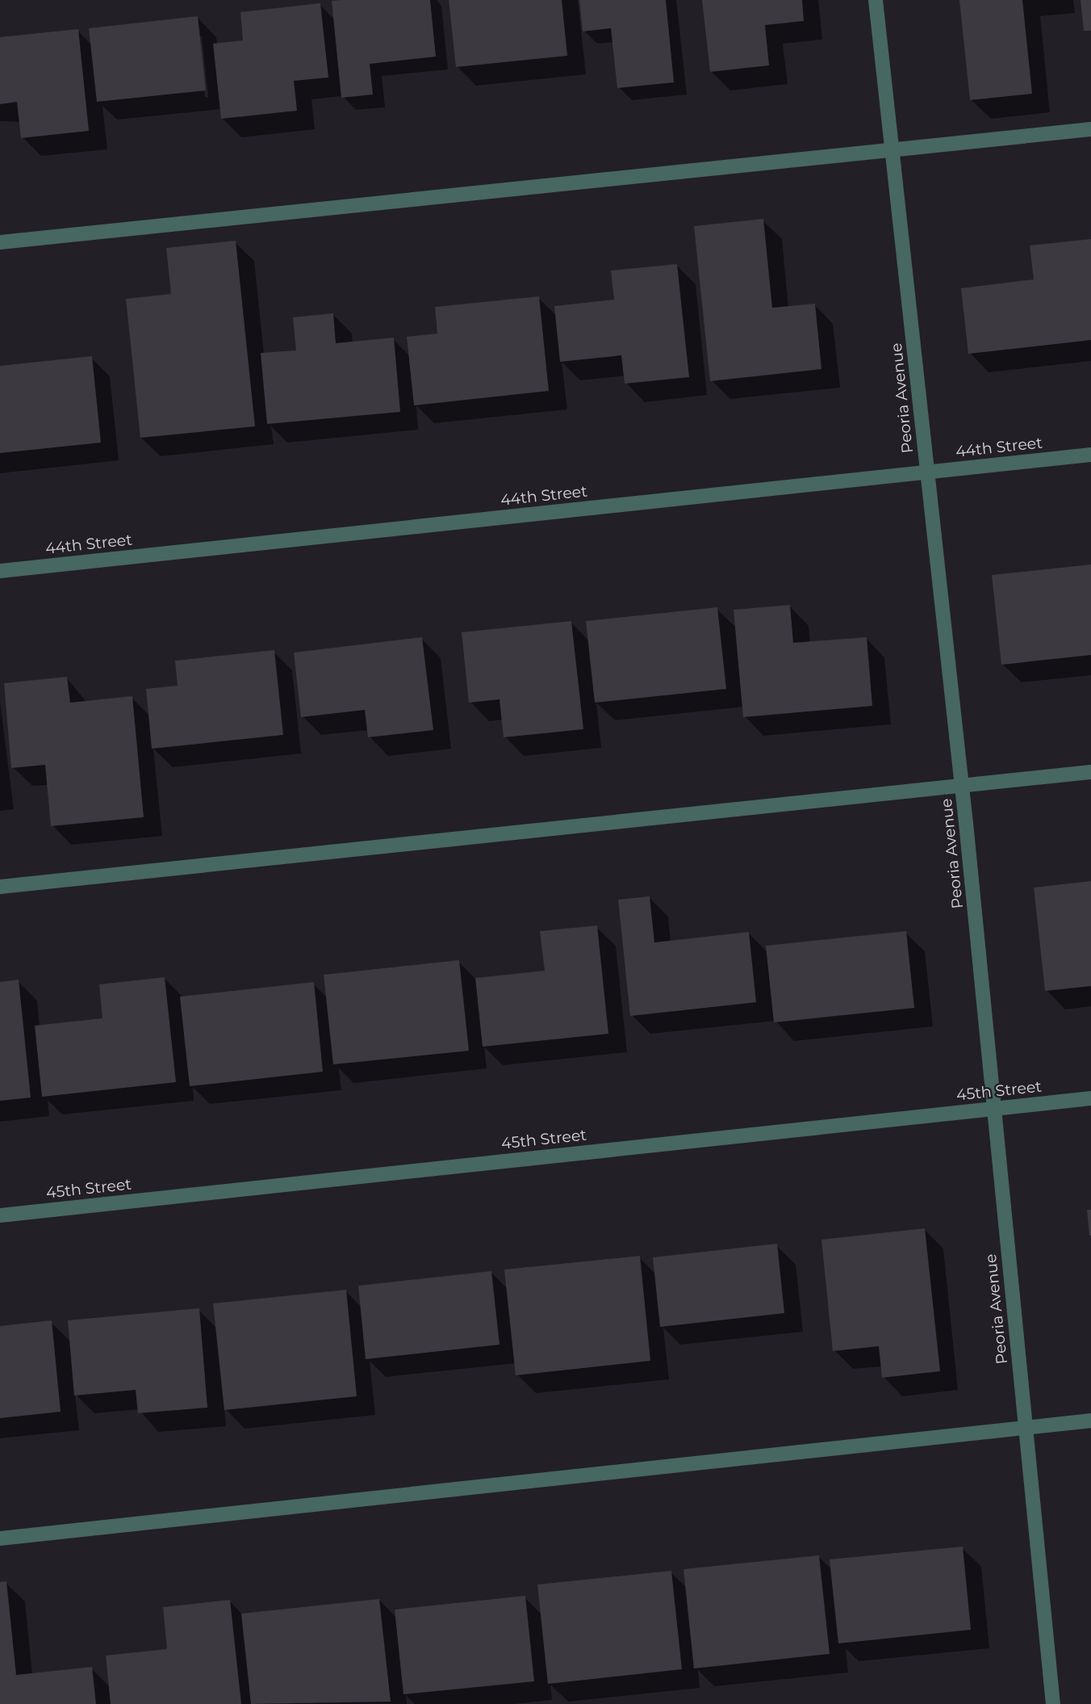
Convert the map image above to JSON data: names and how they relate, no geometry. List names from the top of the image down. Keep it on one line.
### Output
{"streets":{"street":["Peoria Avenue","44th Street","45th Street"]},"crossings":[["Peoria Avenue","44th Street"],["Peoria Avenue","45th Street"]]}
